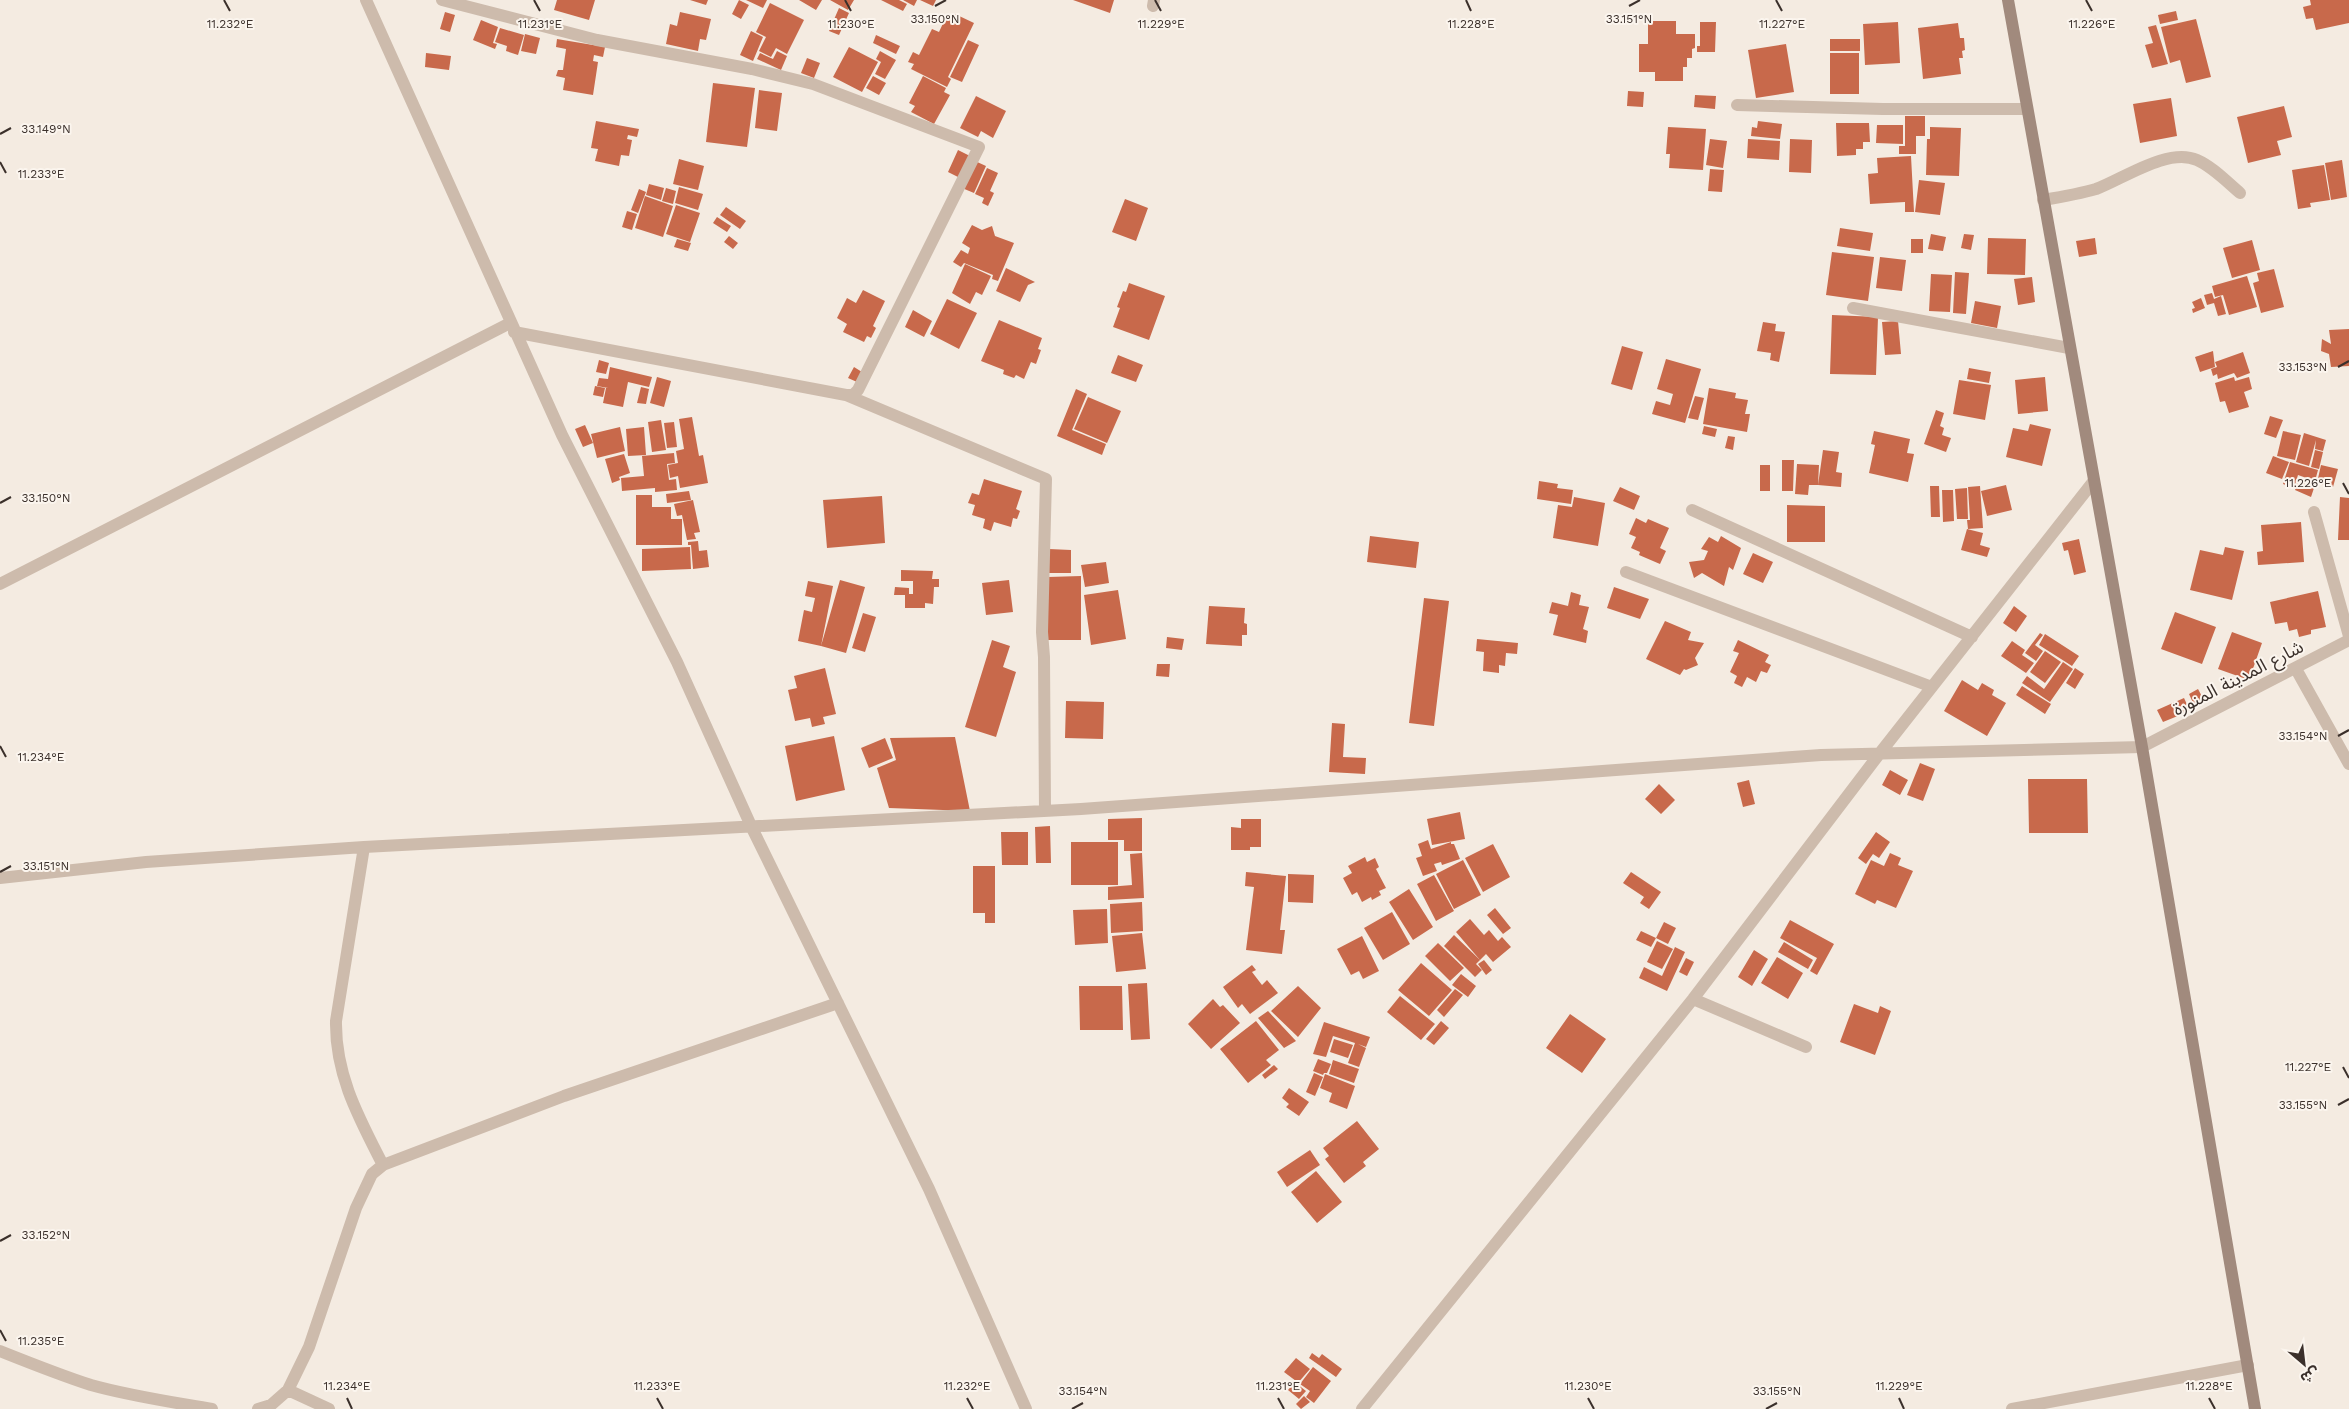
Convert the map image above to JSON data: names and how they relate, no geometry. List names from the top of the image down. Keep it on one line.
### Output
{"streets":{"street":["شارع المدينة المنورة"]},"north":"bottom right","coordinates":["33.151°N","33.150°N","11.232°E","11.231°E","11.230°E","11.229°E","11.227°E","11.226°E","11.228°E","33.149°N","11.233°E","33.153°N","33.154°N","11.234°E","33.155°N","33.152°N","11.235°E"]}
